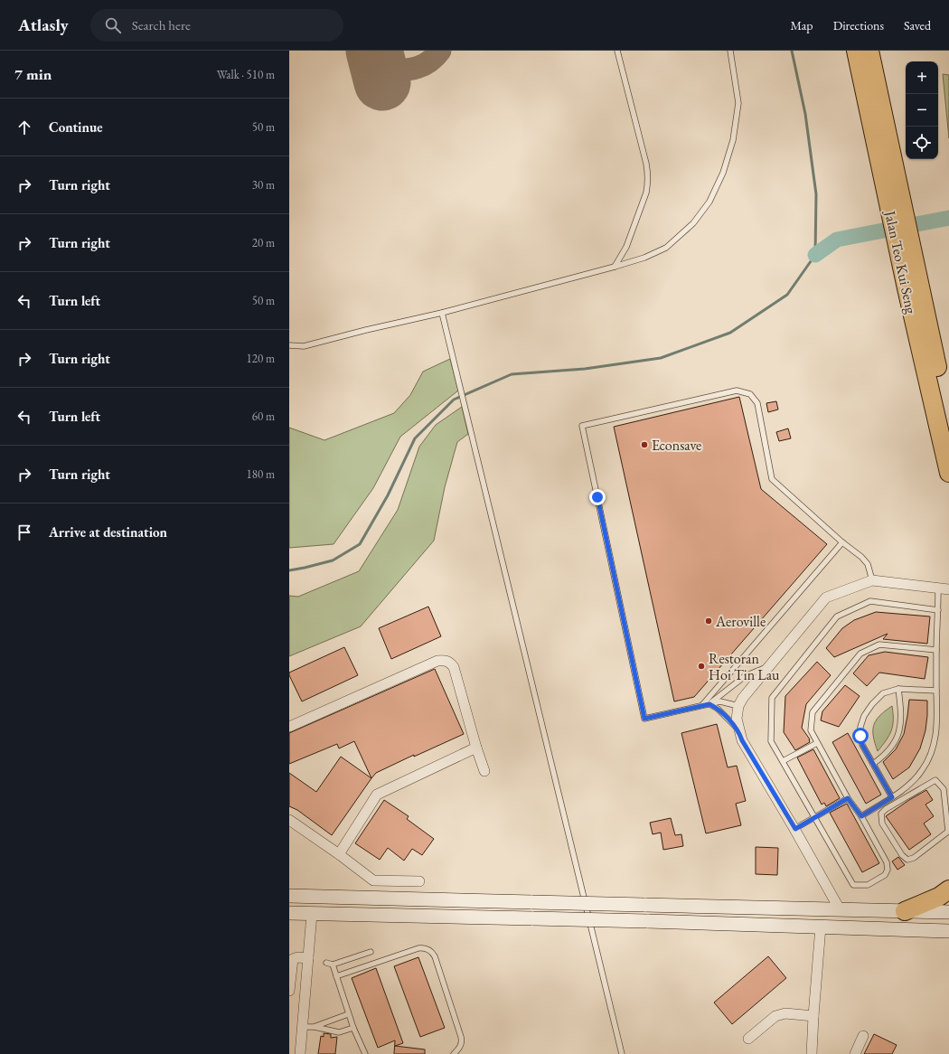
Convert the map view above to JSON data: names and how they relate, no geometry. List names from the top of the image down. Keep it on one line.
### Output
{"streets":{"highway":["Jalan Teo Kui Seng"]},"places":["Econsave","Aeroville","Restoran Hoi Tin Lau"],"page":{"header":"Atlasly","search":"Search here","nav":["Map","Directions","Saved"],"heading":["7 min","Walk · 510 m"],"map_buttons":["+","−"],"list":[["Continue","50 m"],["Turn right","30 m"],["Turn right","20 m"],["Turn left","50 m"],["Turn right","120 m"],["Turn left","60 m"],["Turn right","180 m"],"Arrive at destination"]}}
